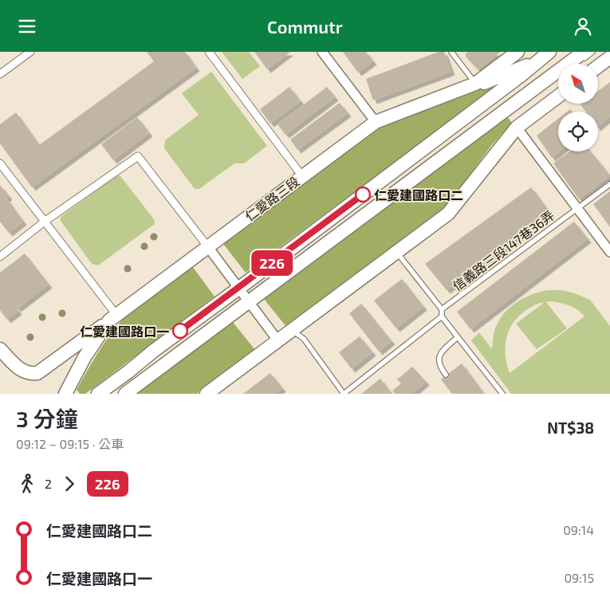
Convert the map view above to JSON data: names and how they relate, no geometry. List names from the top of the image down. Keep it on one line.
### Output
{"streets":{"main road":["仁愛路三段"],"lane":["信義路三段147巷36弄"]},"places":["仁愛建國路口二","仁愛建國路口一"],"lines":["bus line 226"],"north":"top left","page":{"header":"Commutr","on_map":"226","heading":["3 分鐘","09:12 – 09:15 · 公車","NT$38"],"legs":["2","226"],"list":[{"name":"仁愛建國路口二","value":"09:14"},{"name":"仁愛建國路口一","value":"09:15"}]}}
